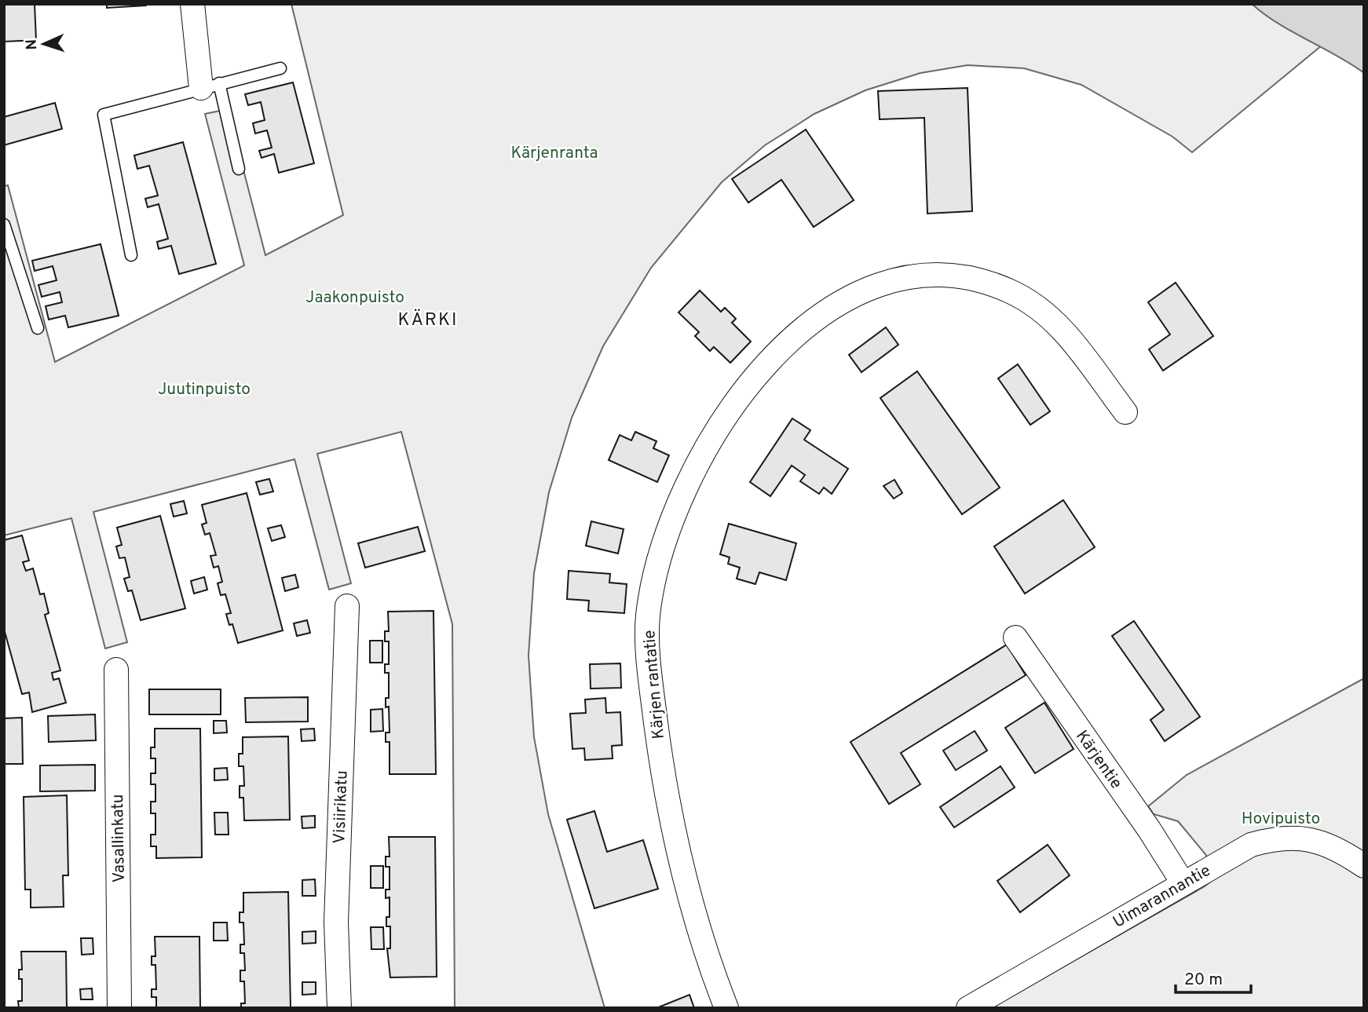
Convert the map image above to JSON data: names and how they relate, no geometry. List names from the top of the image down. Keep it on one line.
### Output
{"streets":{"street":["Kärjen rantatie","Kärjentie","Visiirikatu","Vasallinkatu","Uimarannantie"]},"crossings":[["Kärjentie","Uimarannantie"]],"districts":["KÄRKI"],"parks":["Kärjenranta","Jaakonpuisto","Juutinpuisto","Hovipuisto"],"scale_bar":"20 m","north":"left"}
